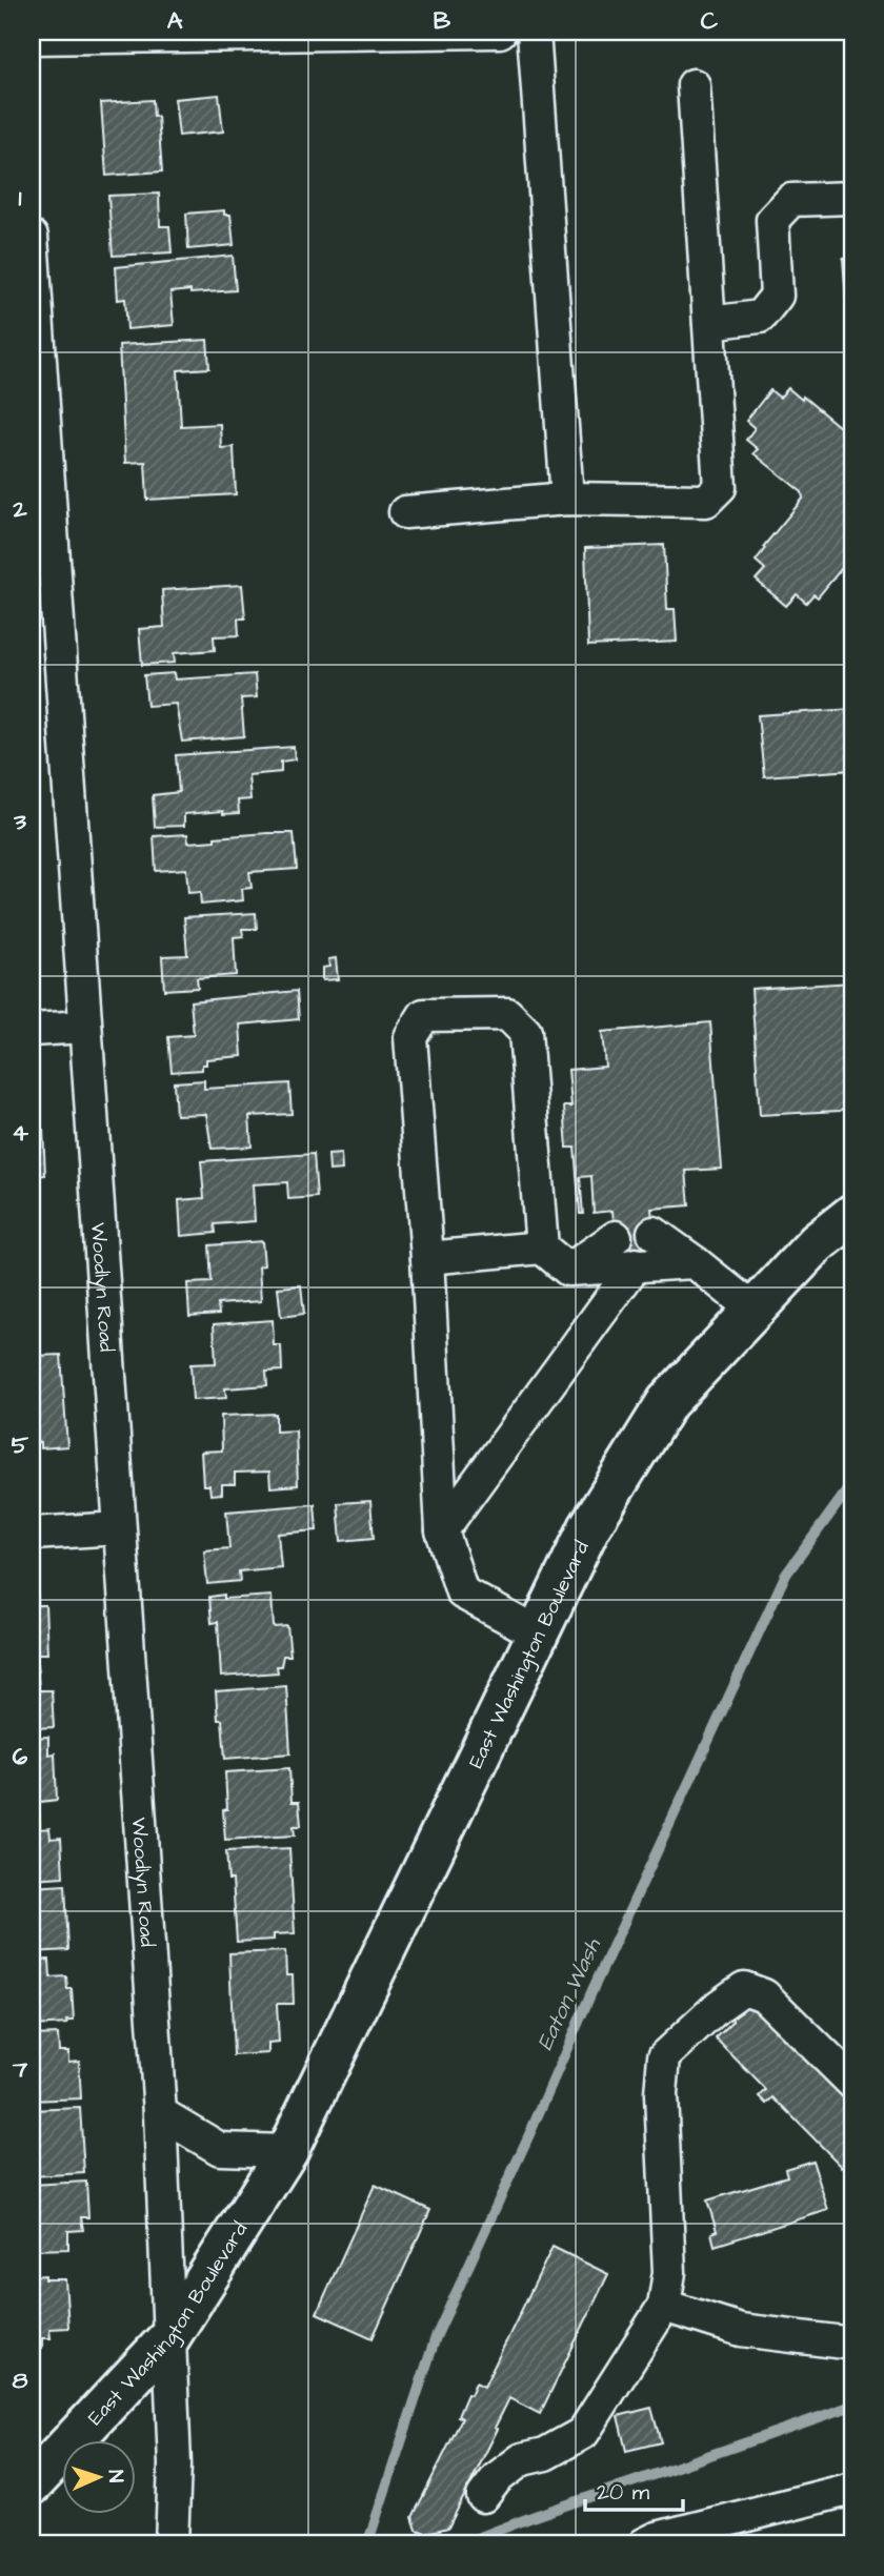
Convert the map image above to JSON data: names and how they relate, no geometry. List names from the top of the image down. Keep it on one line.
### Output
{"streets":{"main road":["East Washington Boulevard"],"street":["Woodlyn Road"]},"crossings":[["Woodlyn Road","East Washington Boulevard"]],"water":["Eaton Wash"],"scale_bar":"20 m","north":"right","grid":{"columns":["A","B","C"],"rows":["1","2","3","4","5","6","7","8"]}}
